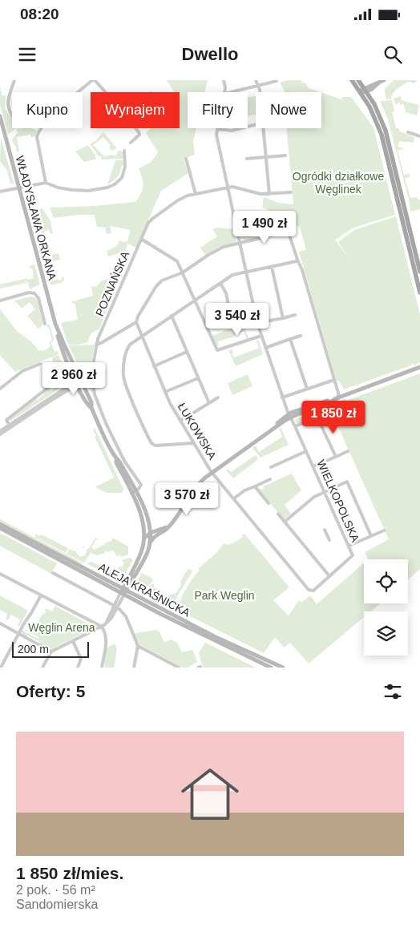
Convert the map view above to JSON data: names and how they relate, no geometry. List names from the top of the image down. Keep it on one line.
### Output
{"streets":{"street":["WŁADYSŁAWA ORKANA","POZNAŃSKA","ŁUKOWSKA","WIELKOPOLSKA","ALEJA KRAŚNICKA"]},"crossings":[["WŁADYSŁAWA ORKANA","POZNAŃSKA"],["WŁADYSŁAWA ORKANA","ALEJA KRAŚNICKA"],["POZNAŃSKA","WIELKOPOLSKA"],["ŁUKOWSKA","WIELKOPOLSKA"]],"parks":["Ogródki działkowe Węglinek","Park Weglin","Węglin Arena"],"scale_bar":"200 m","page":{"status":"08:20","header":"Dwello","chip":["Kupno","Wynajem","Filtry","Nowe"],"price":["1 490 zł","3 540 zł","2 960 zł","1 850 zł","3 570 zł"],"scale":"200 m","heading":"Oferty: 5","list":[{"name":"1 850 zł/mies.","note":"2 pok. · 56 m² · Sandomierska"}]}}
